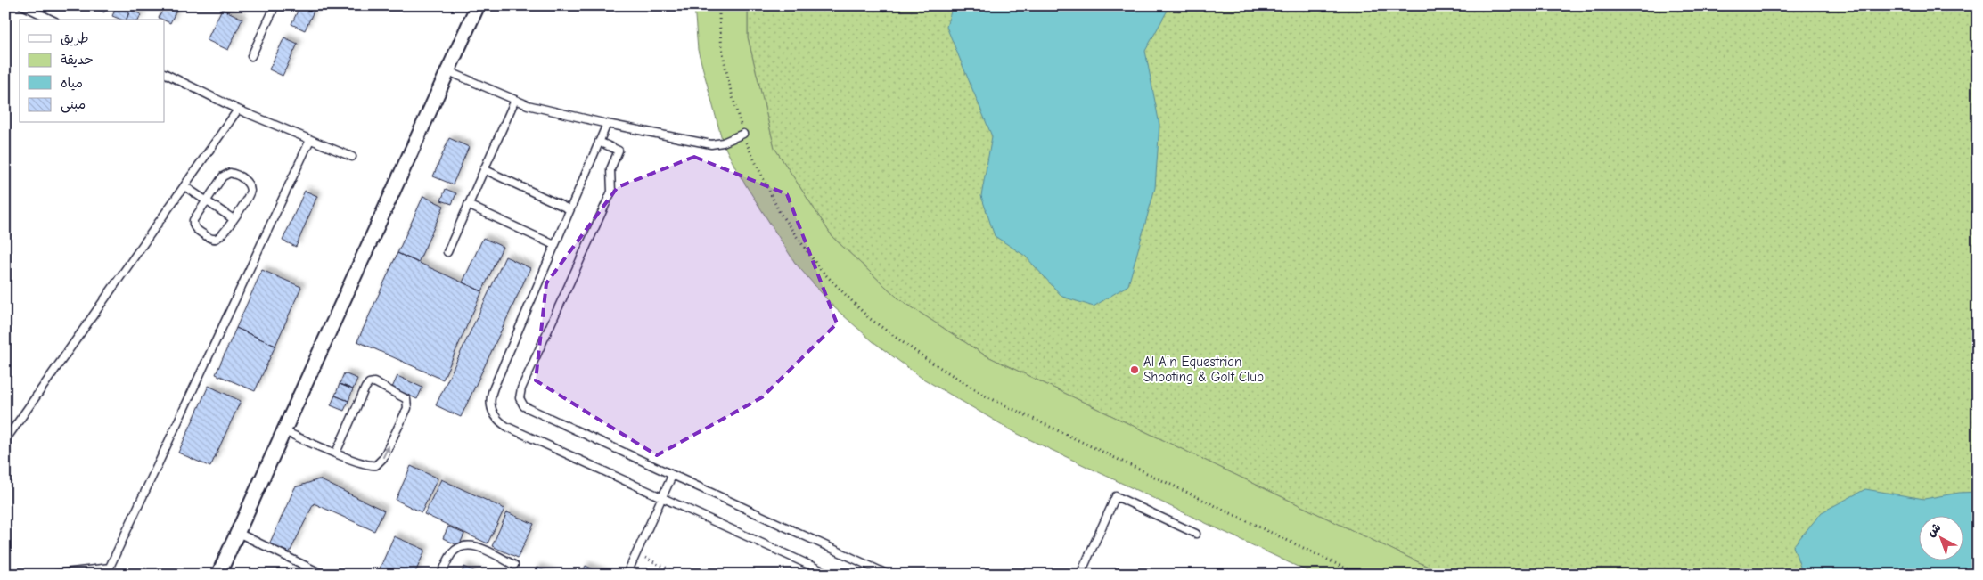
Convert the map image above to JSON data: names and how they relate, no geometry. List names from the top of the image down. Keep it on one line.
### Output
{"places":["Al Ain Equestrian Shooting & Golf Club"],"legend":["طريق","حديقة","مياه","مبنى"],"north":"top left"}
